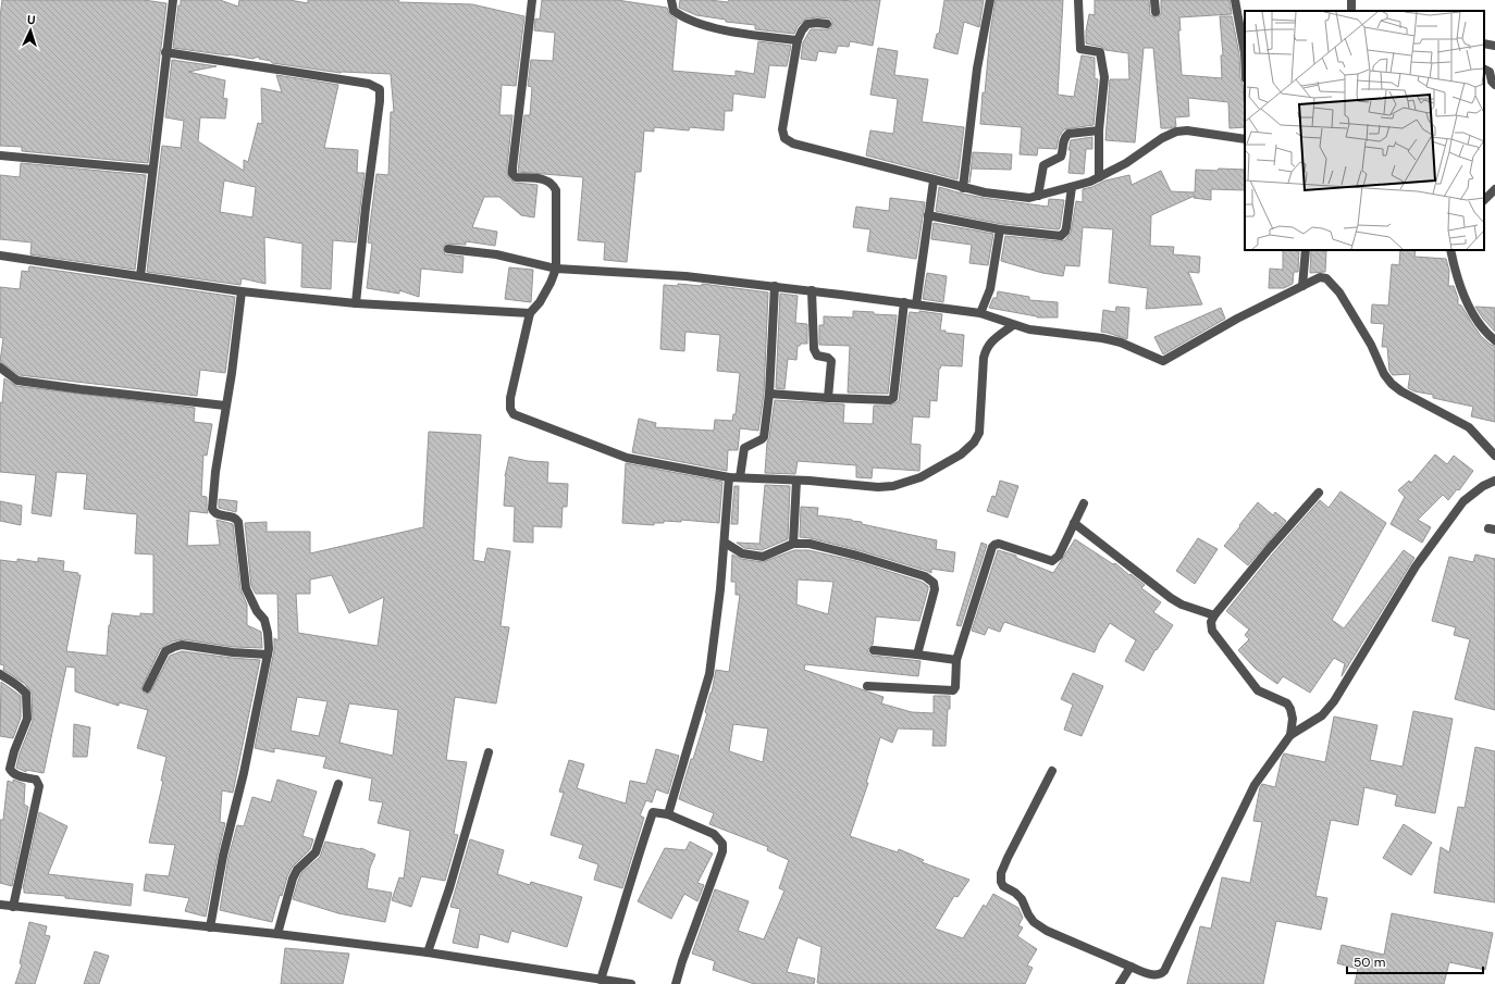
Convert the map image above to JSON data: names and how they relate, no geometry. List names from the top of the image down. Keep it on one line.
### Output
{"scale_bar":"50 m","north":"top"}
